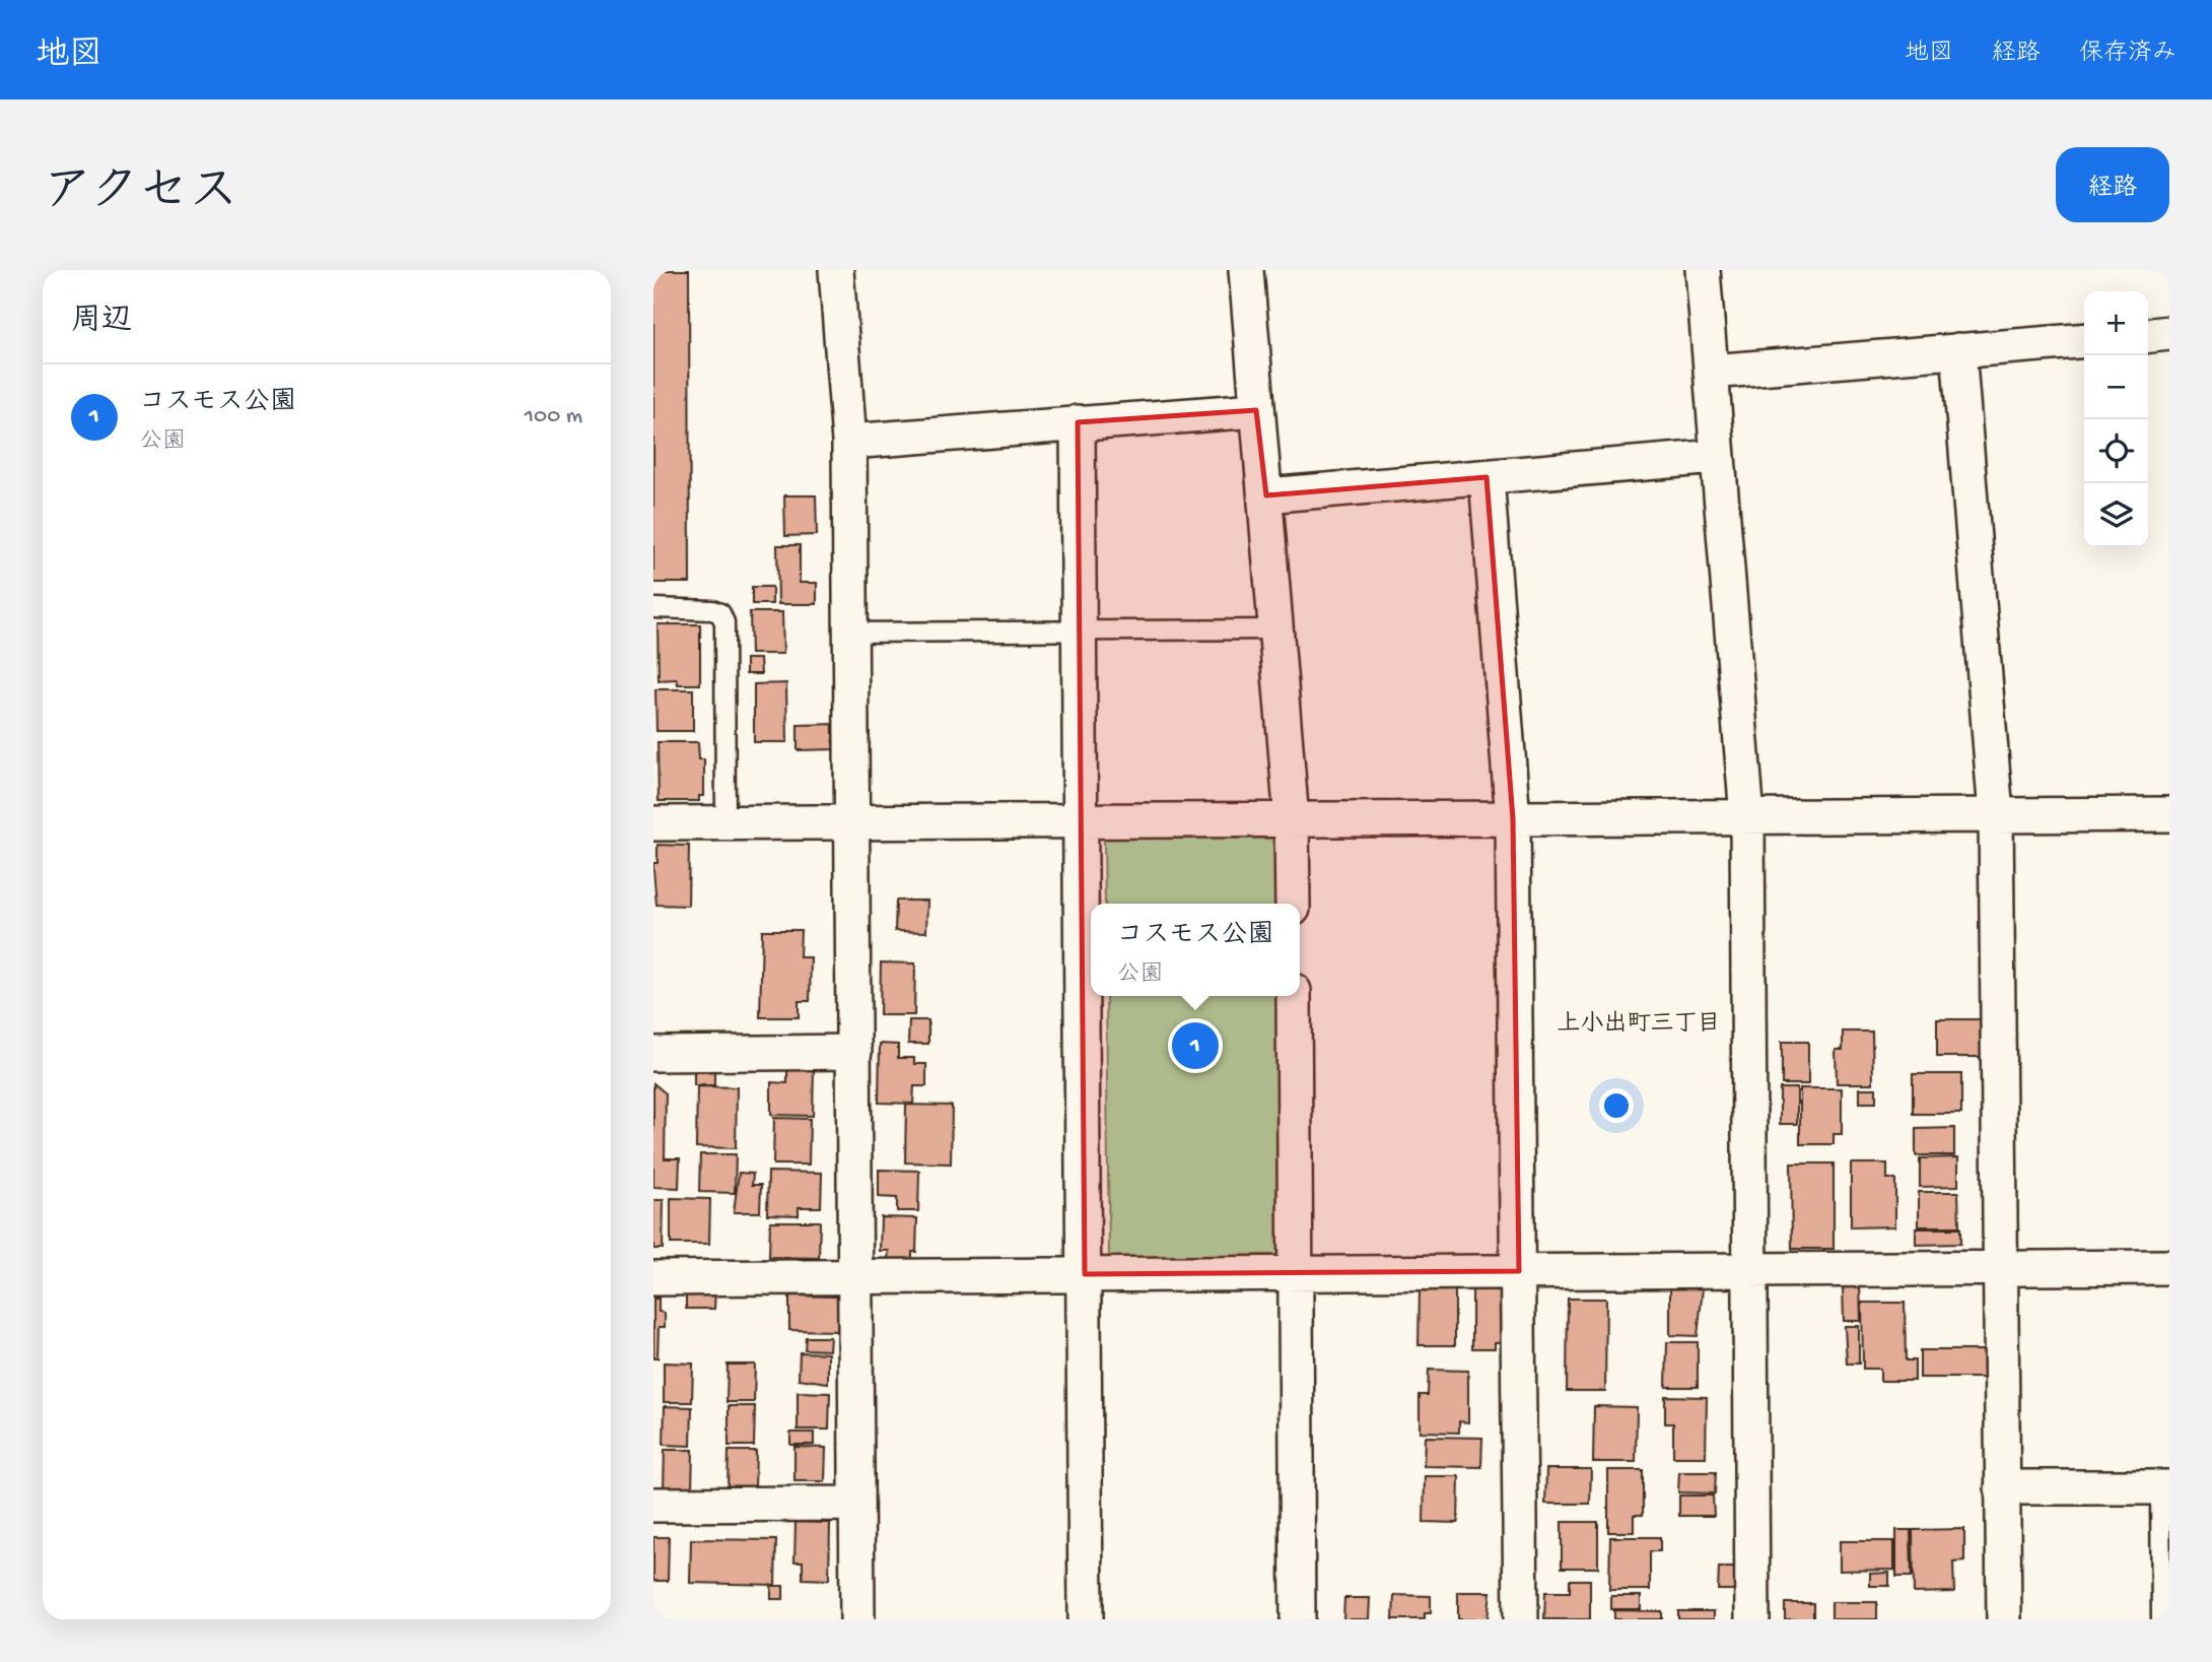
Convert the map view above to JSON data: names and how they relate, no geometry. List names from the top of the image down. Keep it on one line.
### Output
{"districts":["上小出町三丁目"],"page":{"header":"地図","nav":["地図","経路","保存済み"],"title":"アクセス","buttons":"経路","heading":"周辺","map_buttons":["+","−"],"list":[{"mark":"1","name":"コスモス公園","note":"公園","value":"100 m"}],"popup":["コスモス公園","公園"],"pins":"1"}}
